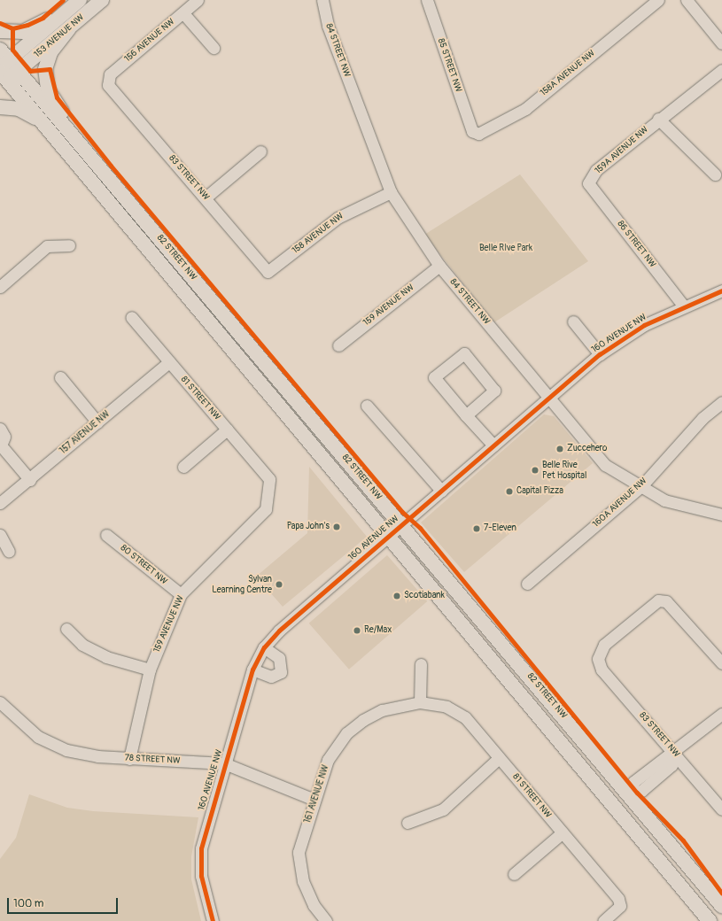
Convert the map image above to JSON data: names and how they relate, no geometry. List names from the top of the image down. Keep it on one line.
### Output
{"streets":{"main road":["153 AVENUE NW","82 STREET NW"],"street":["156 AVENUE NW","84 STREET NW","85 STREET NW","158A AVENUE NW","159A AVENUE NW","83 STREET NW","158 AVENUE NW","86 STREET NW","159 AVENUE NW","160 AVENUE NW","81 STREET NW","157 AVENUE NW","160A AVENUE NW","80 STREET NW","78 STREET NW","161 AVENUE NW"]},"crossings":[["153 AVENUE NW","82 STREET NW"],["156 AVENUE NW","83 STREET NW"],["84 STREET NW","158 AVENUE NW"],["84 STREET NW","159 AVENUE NW"],["84 STREET NW","160 AVENUE NW"],["84 STREET NW","160A AVENUE NW"],["85 STREET NW","158A AVENUE NW"],["159A AVENUE NW","86 STREET NW"],["83 STREET NW","158 AVENUE NW"],["86 STREET NW","160 AVENUE NW"],["82 STREET NW","160 AVENUE NW"],["159 AVENUE NW","81 STREET NW"],["159 AVENUE NW","80 STREET NW"],["159 AVENUE NW","78 STREET NW"],["160 AVENUE NW","78 STREET NW"],["81 STREET NW","157 AVENUE NW"],["81 STREET NW","161 AVENUE NW"],["78 STREET NW","161 AVENUE NW"]],"parks":["Belle RIve Park"],"places":["Zuccehero","Belle Rive Pet Hospital","Capital Pizza","Papa John's","7-Eleven","Sylvan Learning Centre","Scotiabank","Re/Max"],"scale_bar":"100 m"}
